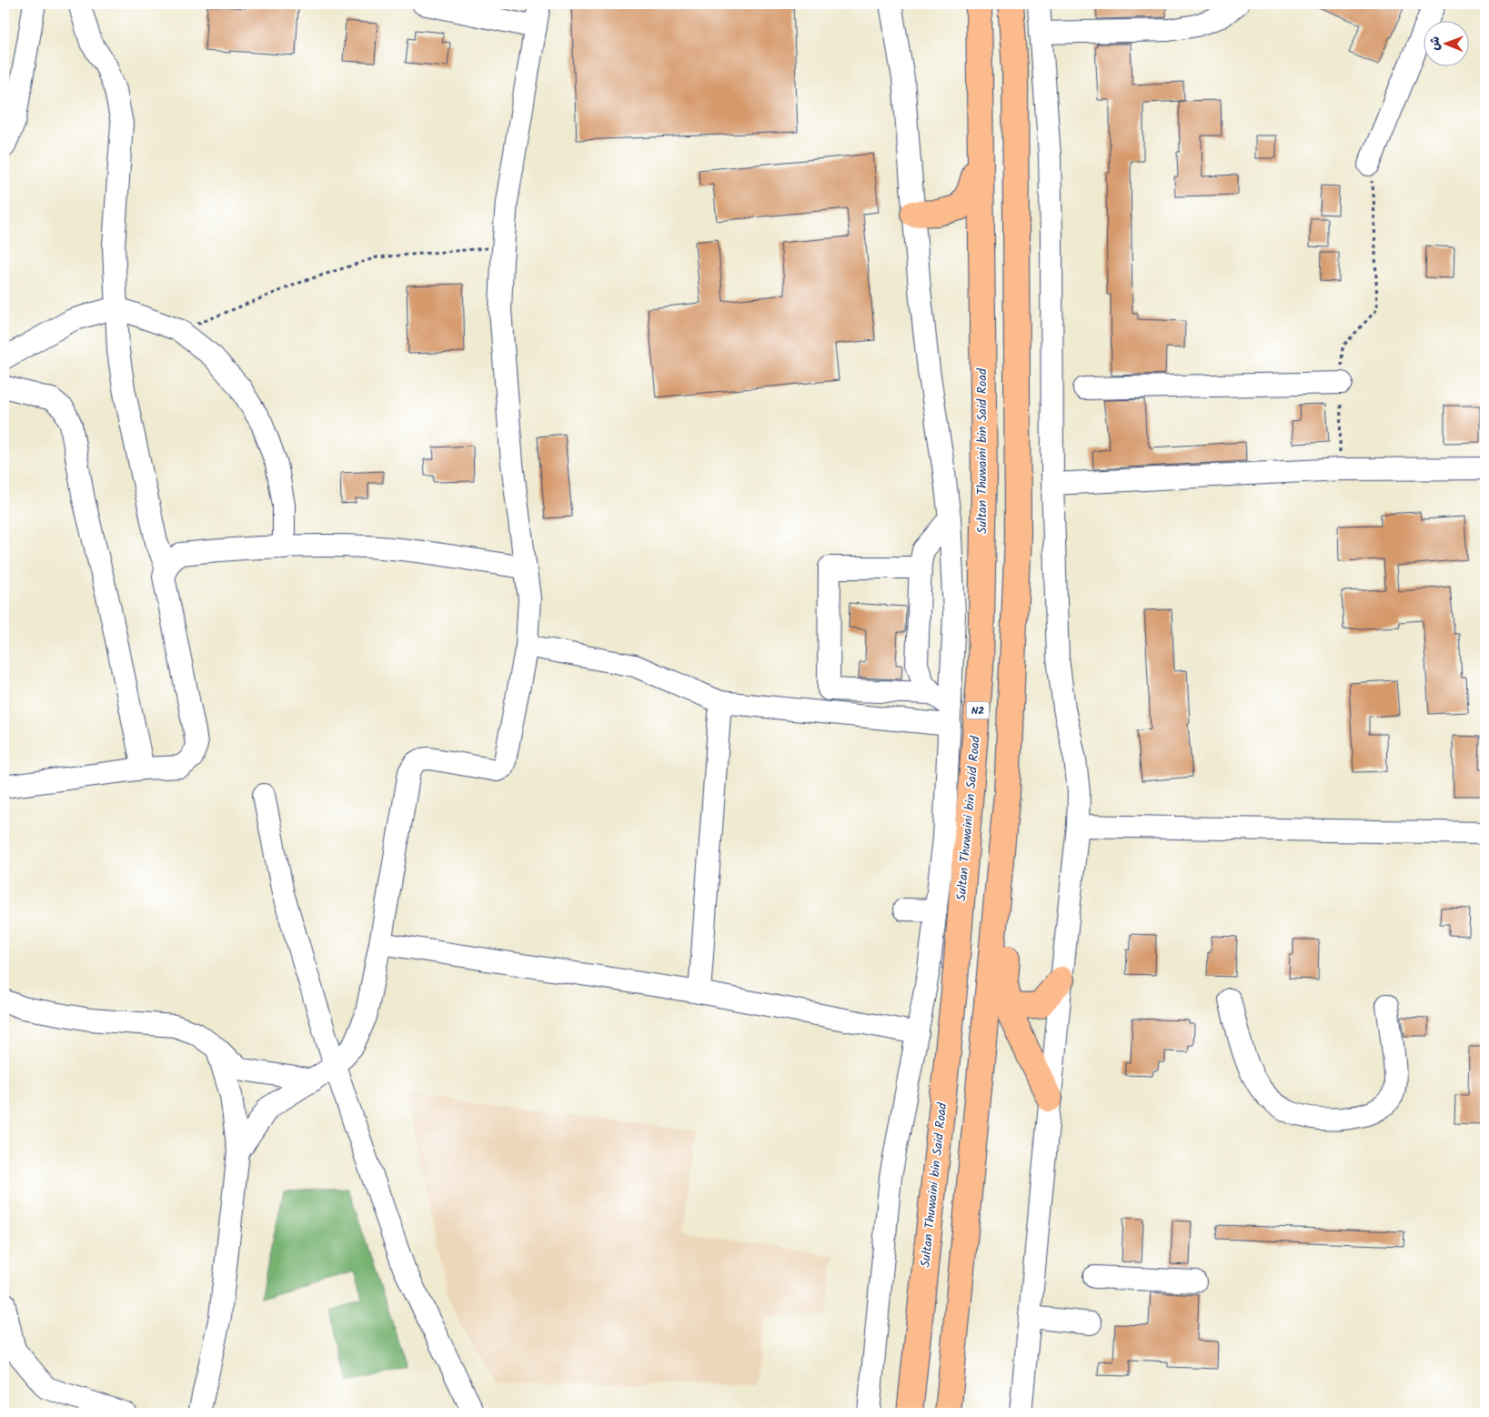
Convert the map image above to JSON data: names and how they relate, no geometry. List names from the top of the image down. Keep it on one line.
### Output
{"streets":{"highway":["Sultan Thuwaini bin Said Road","N2"]},"north":"left"}
